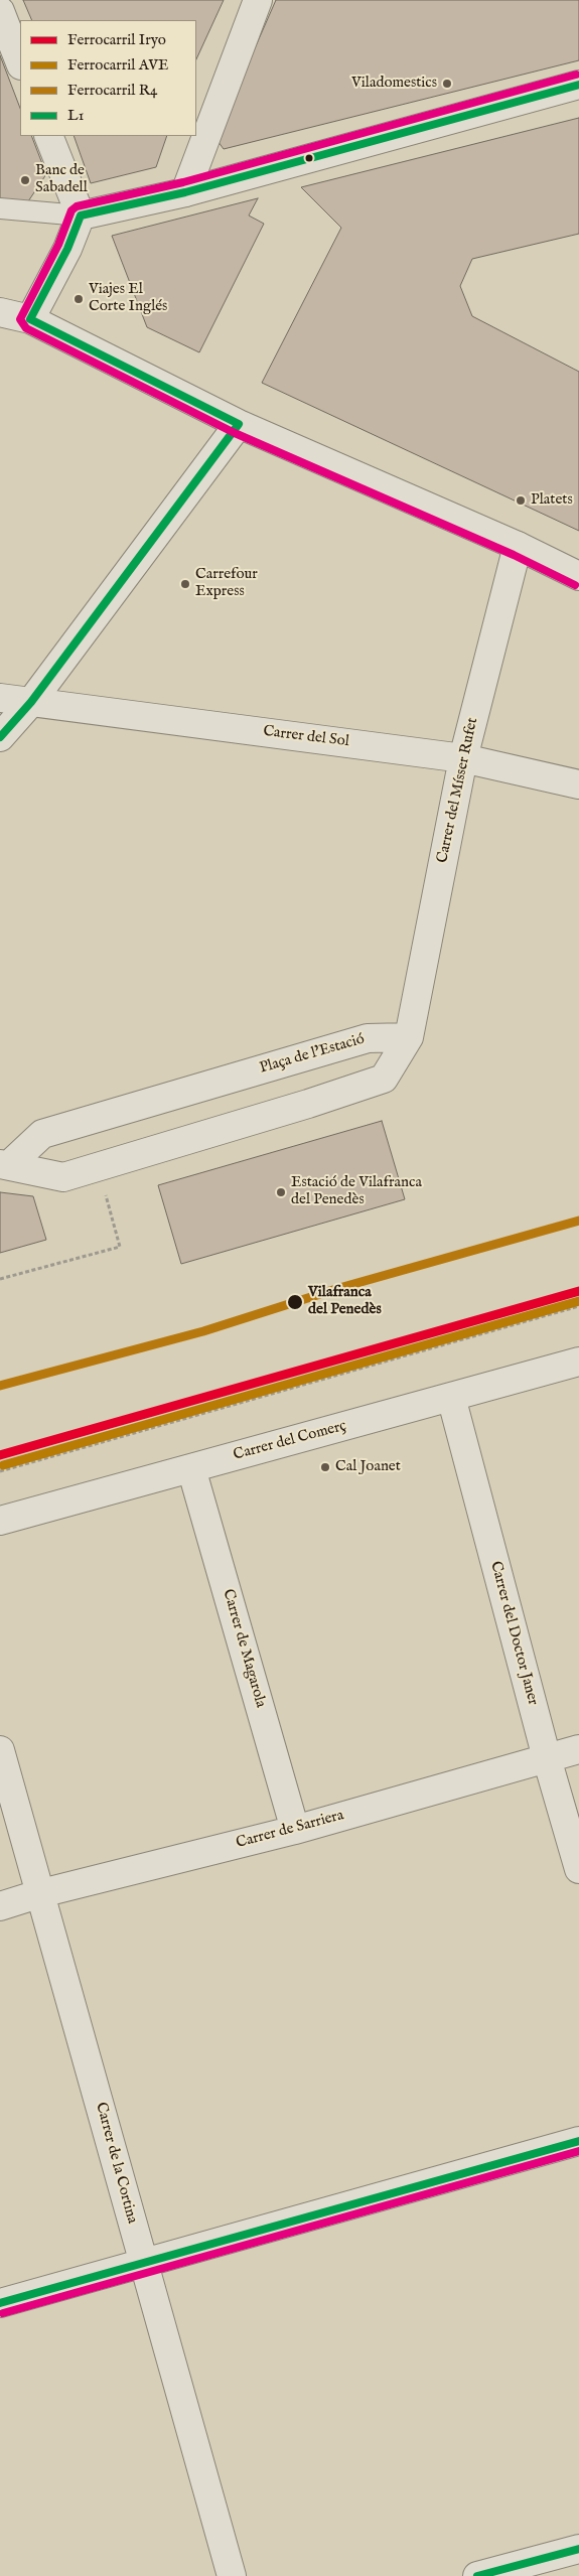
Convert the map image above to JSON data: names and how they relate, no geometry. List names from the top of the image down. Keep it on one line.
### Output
{"streets":{"street":["Carrer del Sol","Carrer del Mísser Rufet","Plaça de l'Estació","Carrer del Comerç","Carrer del Doctor Janer","Carrer de Magarola","Carrer de Sarriera","Carrer de la Cortina"]},"crossings":[["Carrer del Sol","Carrer del Mísser Rufet"],["Carrer del Mísser Rufet","Plaça de l'Estació"],["Carrer del Comerç","Carrer del Doctor Janer"],["Carrer del Comerç","Carrer de Magarola"],["Carrer del Doctor Janer","Carrer de Sarriera"],["Carrer de Magarola","Carrer de Sarriera"],["Carrer de Sarriera","Carrer de la Cortina"]],"places":["Viladomestics","Banc de Sabadell","Viajes El Corte Inglés","Platets","Carrefour Express","Estació de Vilafranca del Penedès","Vilafranca del Penedès","Cal Joanet"],"lines":["transit line L1","rail line R4","rail line Iryo","rail line AVE"],"legend":["Ferrocarril Iryo","Ferrocarril AVE","Ferrocarril R4","L1"]}
